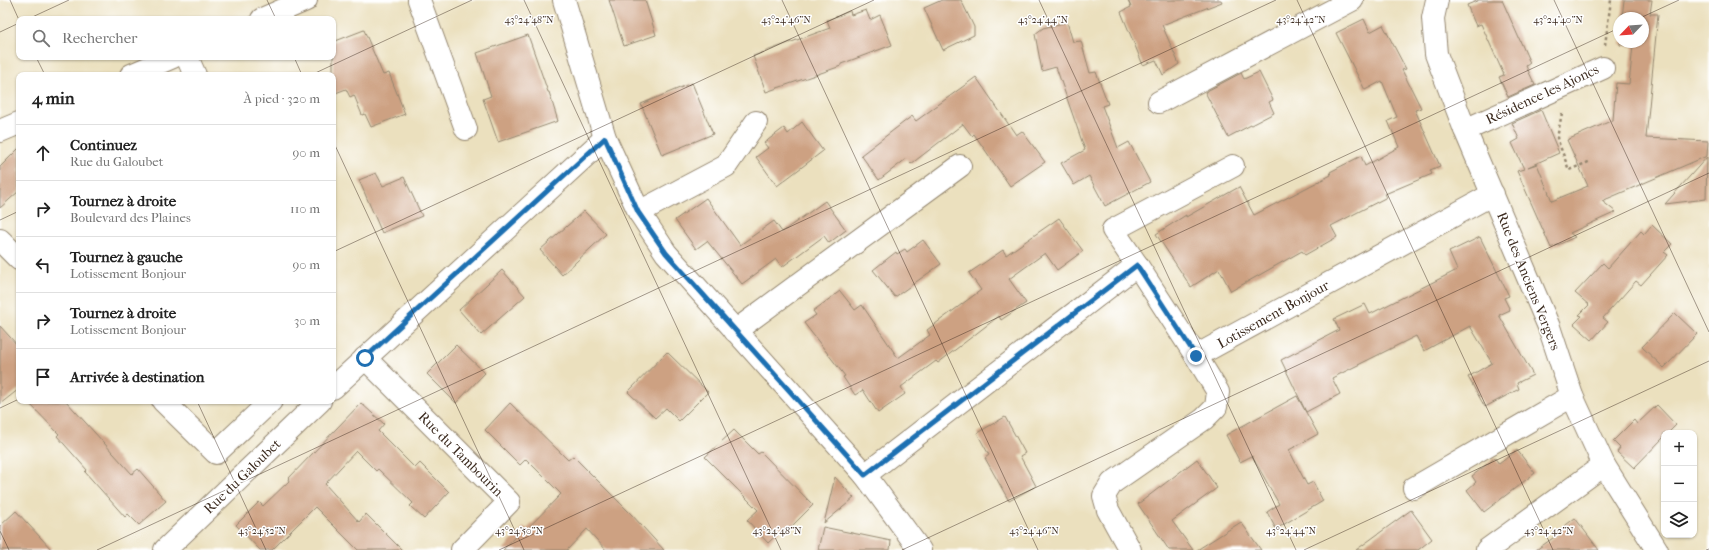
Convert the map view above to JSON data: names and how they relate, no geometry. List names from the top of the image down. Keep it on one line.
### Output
{"streets":{"street":["Résidence les Ajoncs","Rue des Anciens Vergers","Lotissement Bonjour","Rue du Tambourin","Rue du Galoubet"]},"crossings":[["Résidence les Ajoncs","Rue des Anciens Vergers"],["Rue des Anciens Vergers","Lotissement Bonjour"]],"north":"bottom left","page":{"search":"Rechercher","heading":["4 min","À pied · 320 m"],"list":[["Continuez","Rue du Galoubet","90 m"],["Tournez à droite","Boulevard des Plaines","110 m"],["Tournez à gauche","Lotissement Bonjour","90 m"],["Tournez à droite","Lotissement Bonjour","30 m"],"Arrivée à destination"],"map_buttons":["+","−"]},"coordinates":["43°24'48\"N","43°24'46\"N","43°24'44\"N","43°24'42\"N","43°24'40\"N","43°24'52\"N","43°24'50\"N"]}
